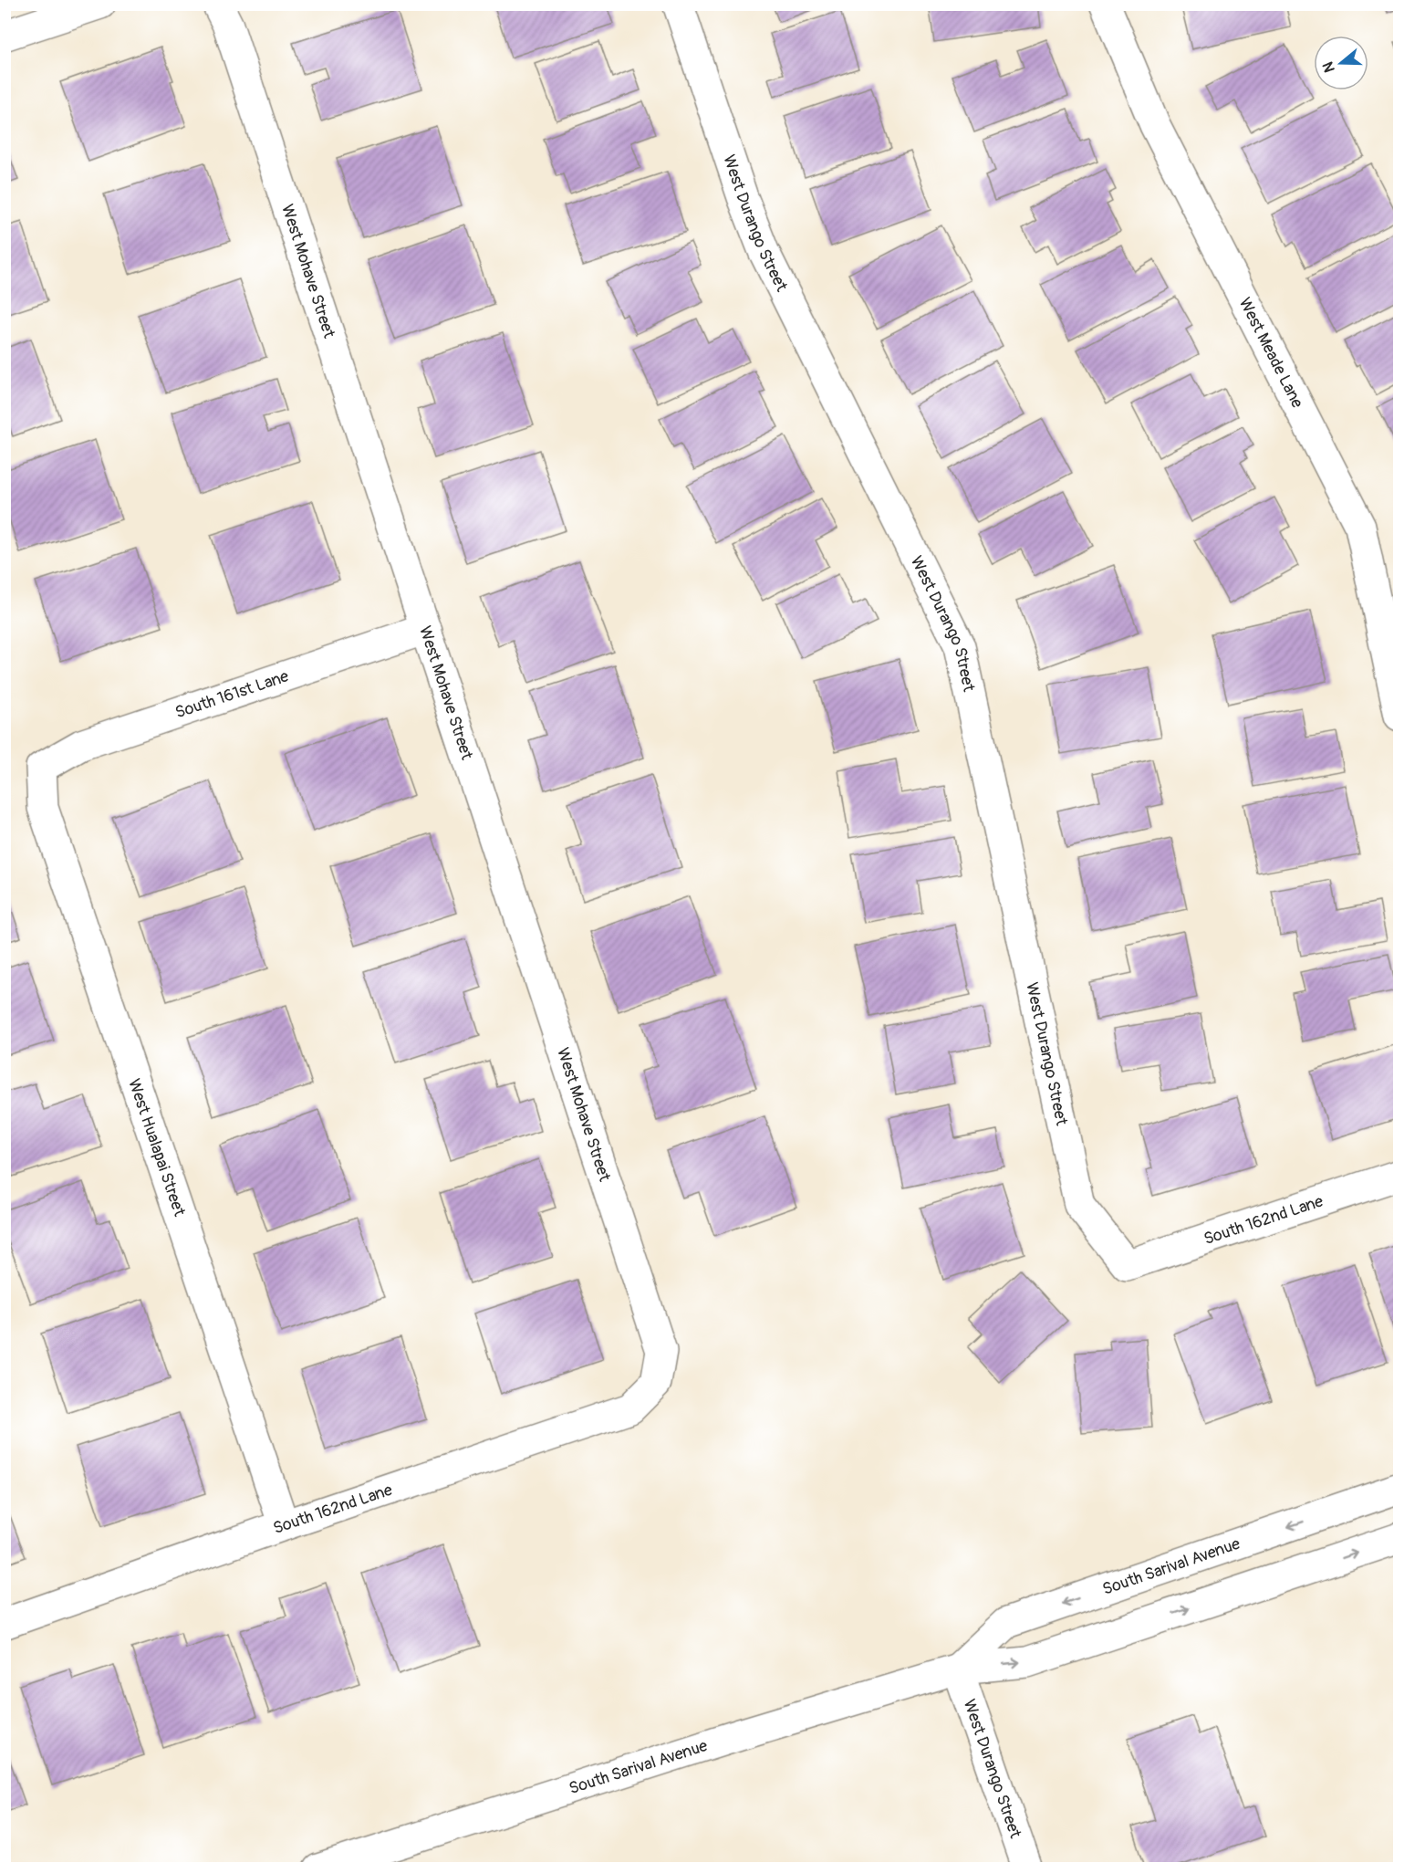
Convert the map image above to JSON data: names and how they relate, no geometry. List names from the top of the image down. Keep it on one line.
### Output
{"streets":{"street":["West Durango Street","West Mohave Street","West Meade Lane","South 161st Lane","West Hualapai Street","South 162nd Lane","South Sarival Avenue"]},"crossings":[["West Durango Street","South 162nd Lane"],["West Durango Street","South Sarival Avenue"],["West Mohave Street","South 161st Lane"],["West Mohave Street","South 162nd Lane"],["South 161st Lane","West Hualapai Street"],["West Hualapai Street","South 162nd Lane"]],"north":"left"}
